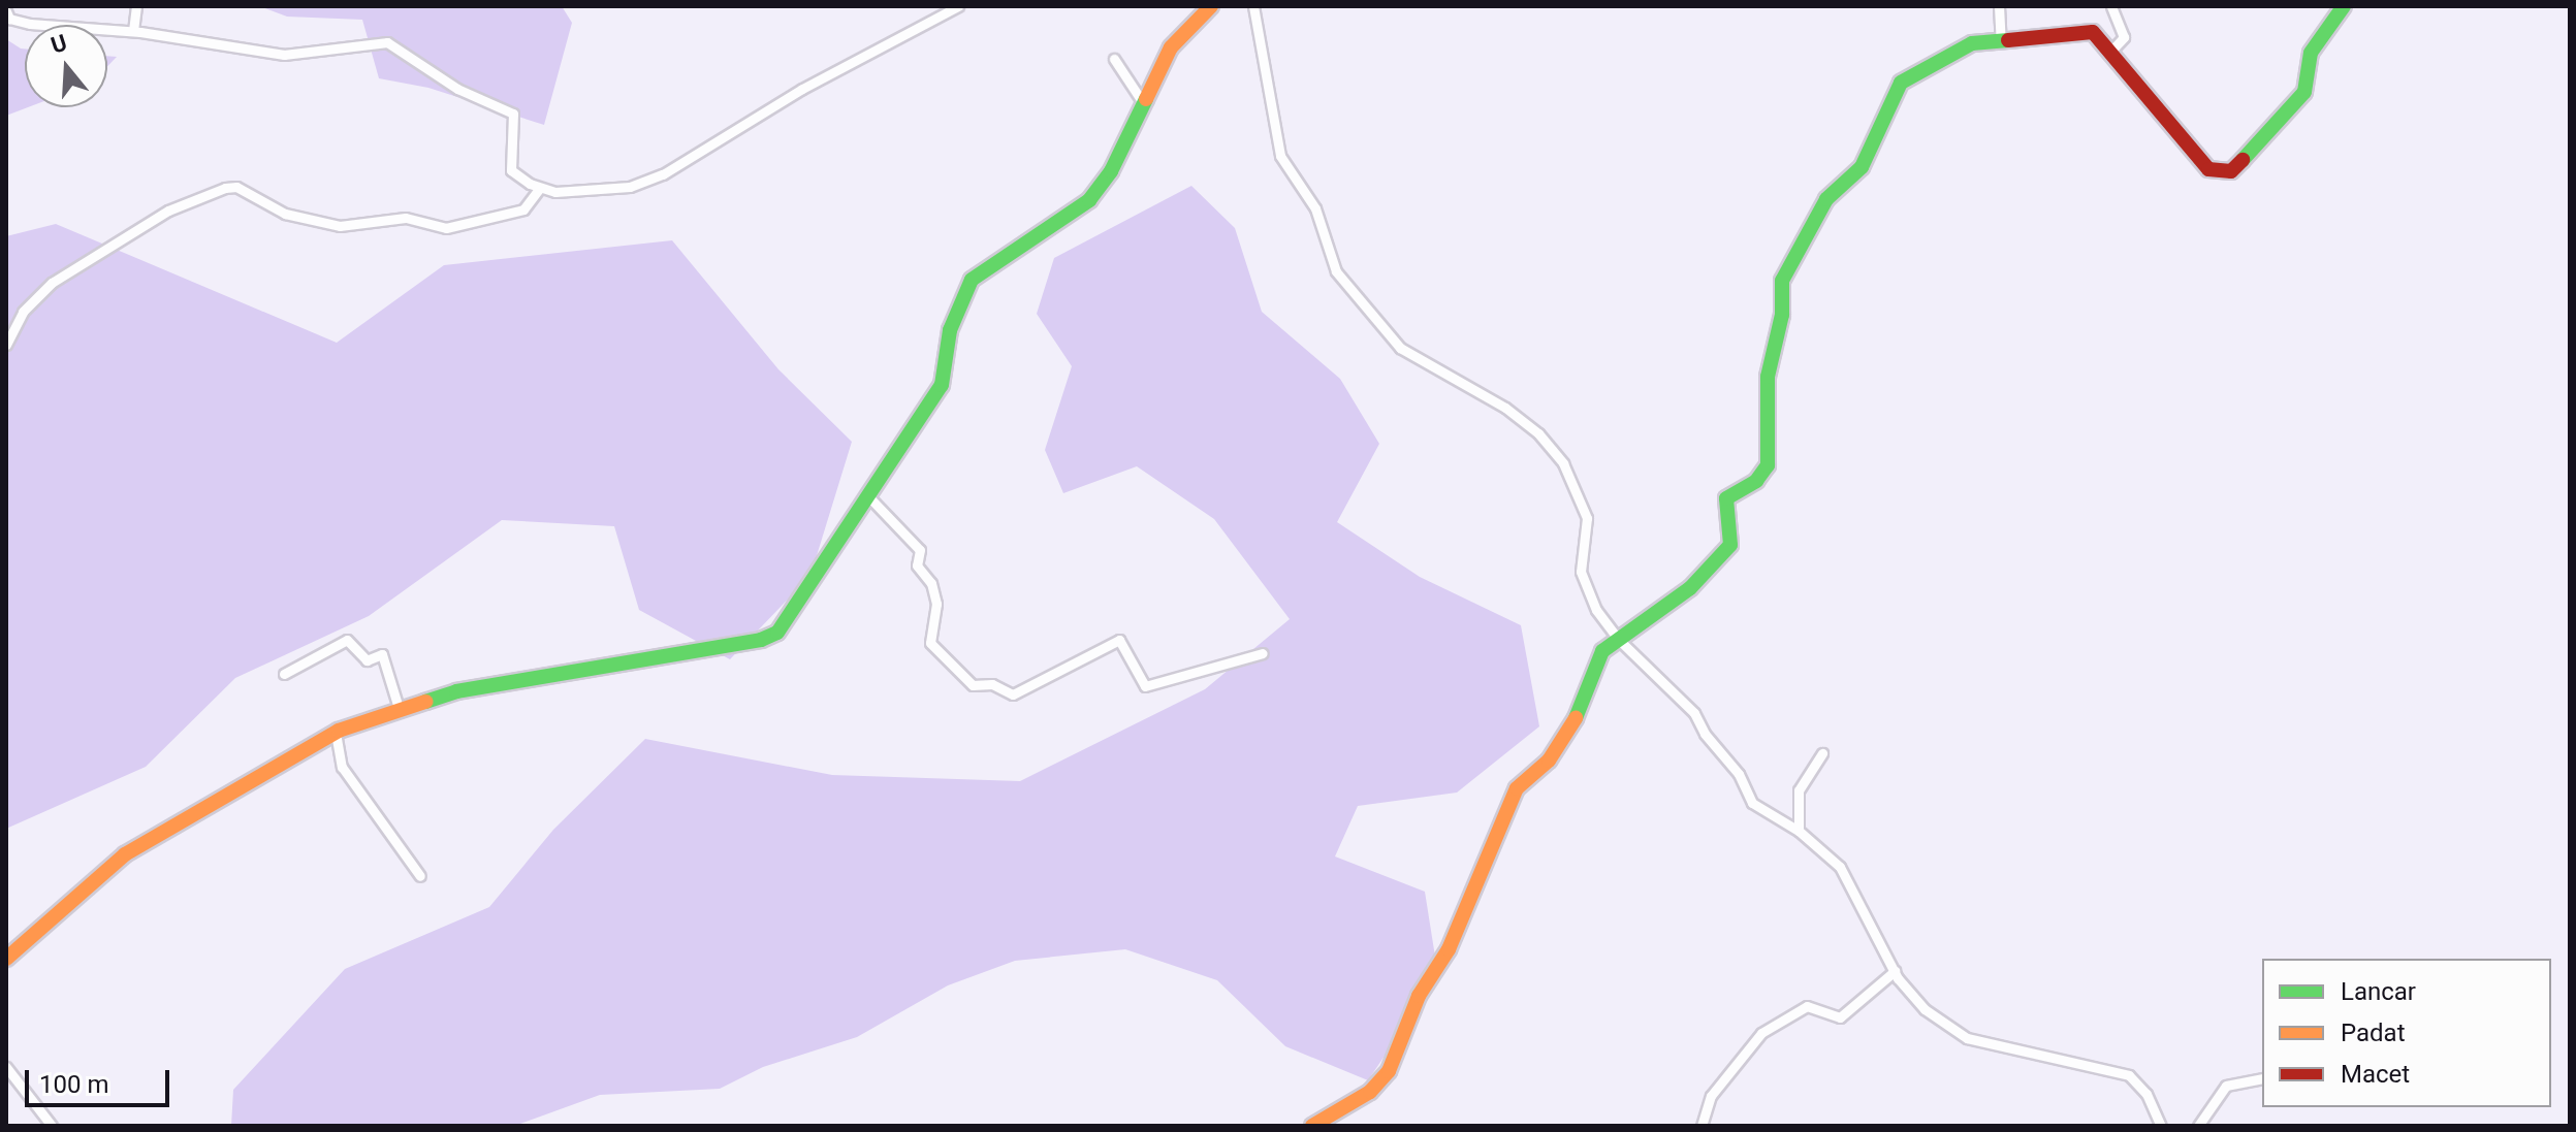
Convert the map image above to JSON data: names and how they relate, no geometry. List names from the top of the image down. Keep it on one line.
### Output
{"legend":["Lancar","Padat","Macet"],"scale_bar":"100 m","north":"top"}
